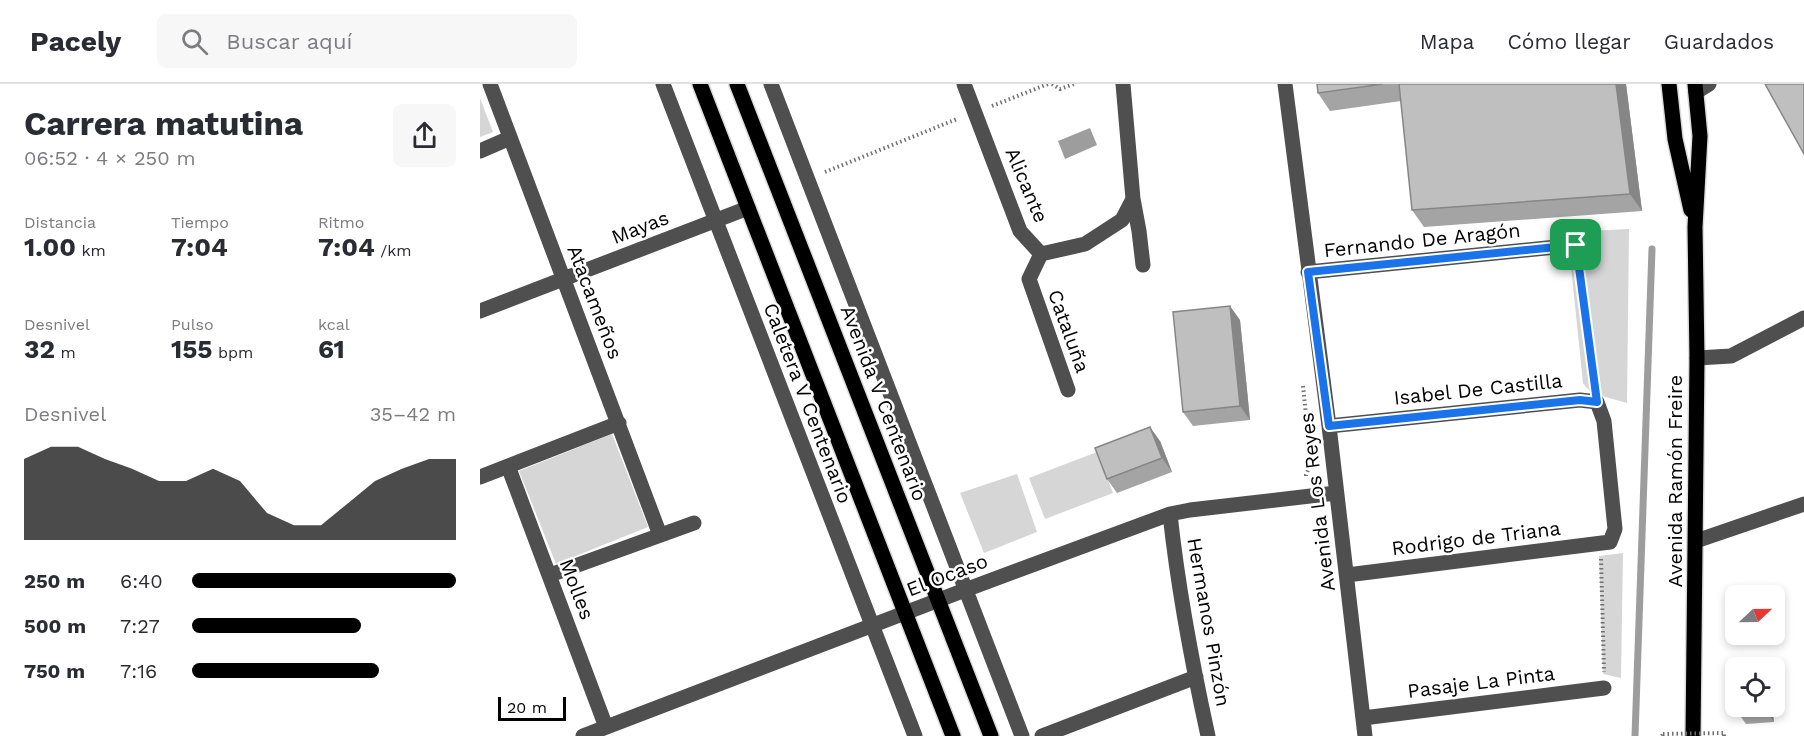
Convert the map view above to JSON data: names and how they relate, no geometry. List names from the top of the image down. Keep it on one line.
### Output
{"streets":{"main road":["Avenida V Centenario","Avenida Ramón Freire"],"street":["Alicante","Mayas","Fernando De Aragón","Atacameños","Cataluña","Isabel De Castilla","Caletera V Centenario","Avenida Los Reyes","Rodrigo de Triana","El Ocaso","Molles","Hermanos Pinzón","Pasaje La Pinta"]},"crossings":[["Alicante","Cataluña"],["Mayas","Atacameños"],["Mayas","Caletera V Centenario"],["Fernando De Aragón","Avenida Los Reyes"],["Isabel De Castilla","Avenida Los Reyes"],["Caletera V Centenario","El Ocaso"],["Avenida V Centenario","El Ocaso"],["Avenida Los Reyes","Rodrigo de Triana"],["Avenida Los Reyes","El Ocaso"],["Avenida Los Reyes","Pasaje La Pinta"],["El Ocaso","Molles"],["El Ocaso","Hermanos Pinzón"]],"scale_bar":"20 m","north":"right","page":{"header":"Pacely","search":"Buscar aquí","nav":["Mapa","Cómo llegar","Guardados"],"heading":["Carrera matutina","06:52 · 4 × 250 m"],"stats":[["Distancia","1.00 km"],["Tiempo","7:04"],["Ritmo","7:04 /km"],["Desnivel","32 m"],["Pulso","155 bpm"],["kcal","61"]],"chart":["Desnivel","35–42 m"],"list":[{"name":"250 m","note":"6:40"},{"name":"500 m","note":"7:27"},{"name":"750 m","note":"7:16"}],"scale":"20 m"}}
